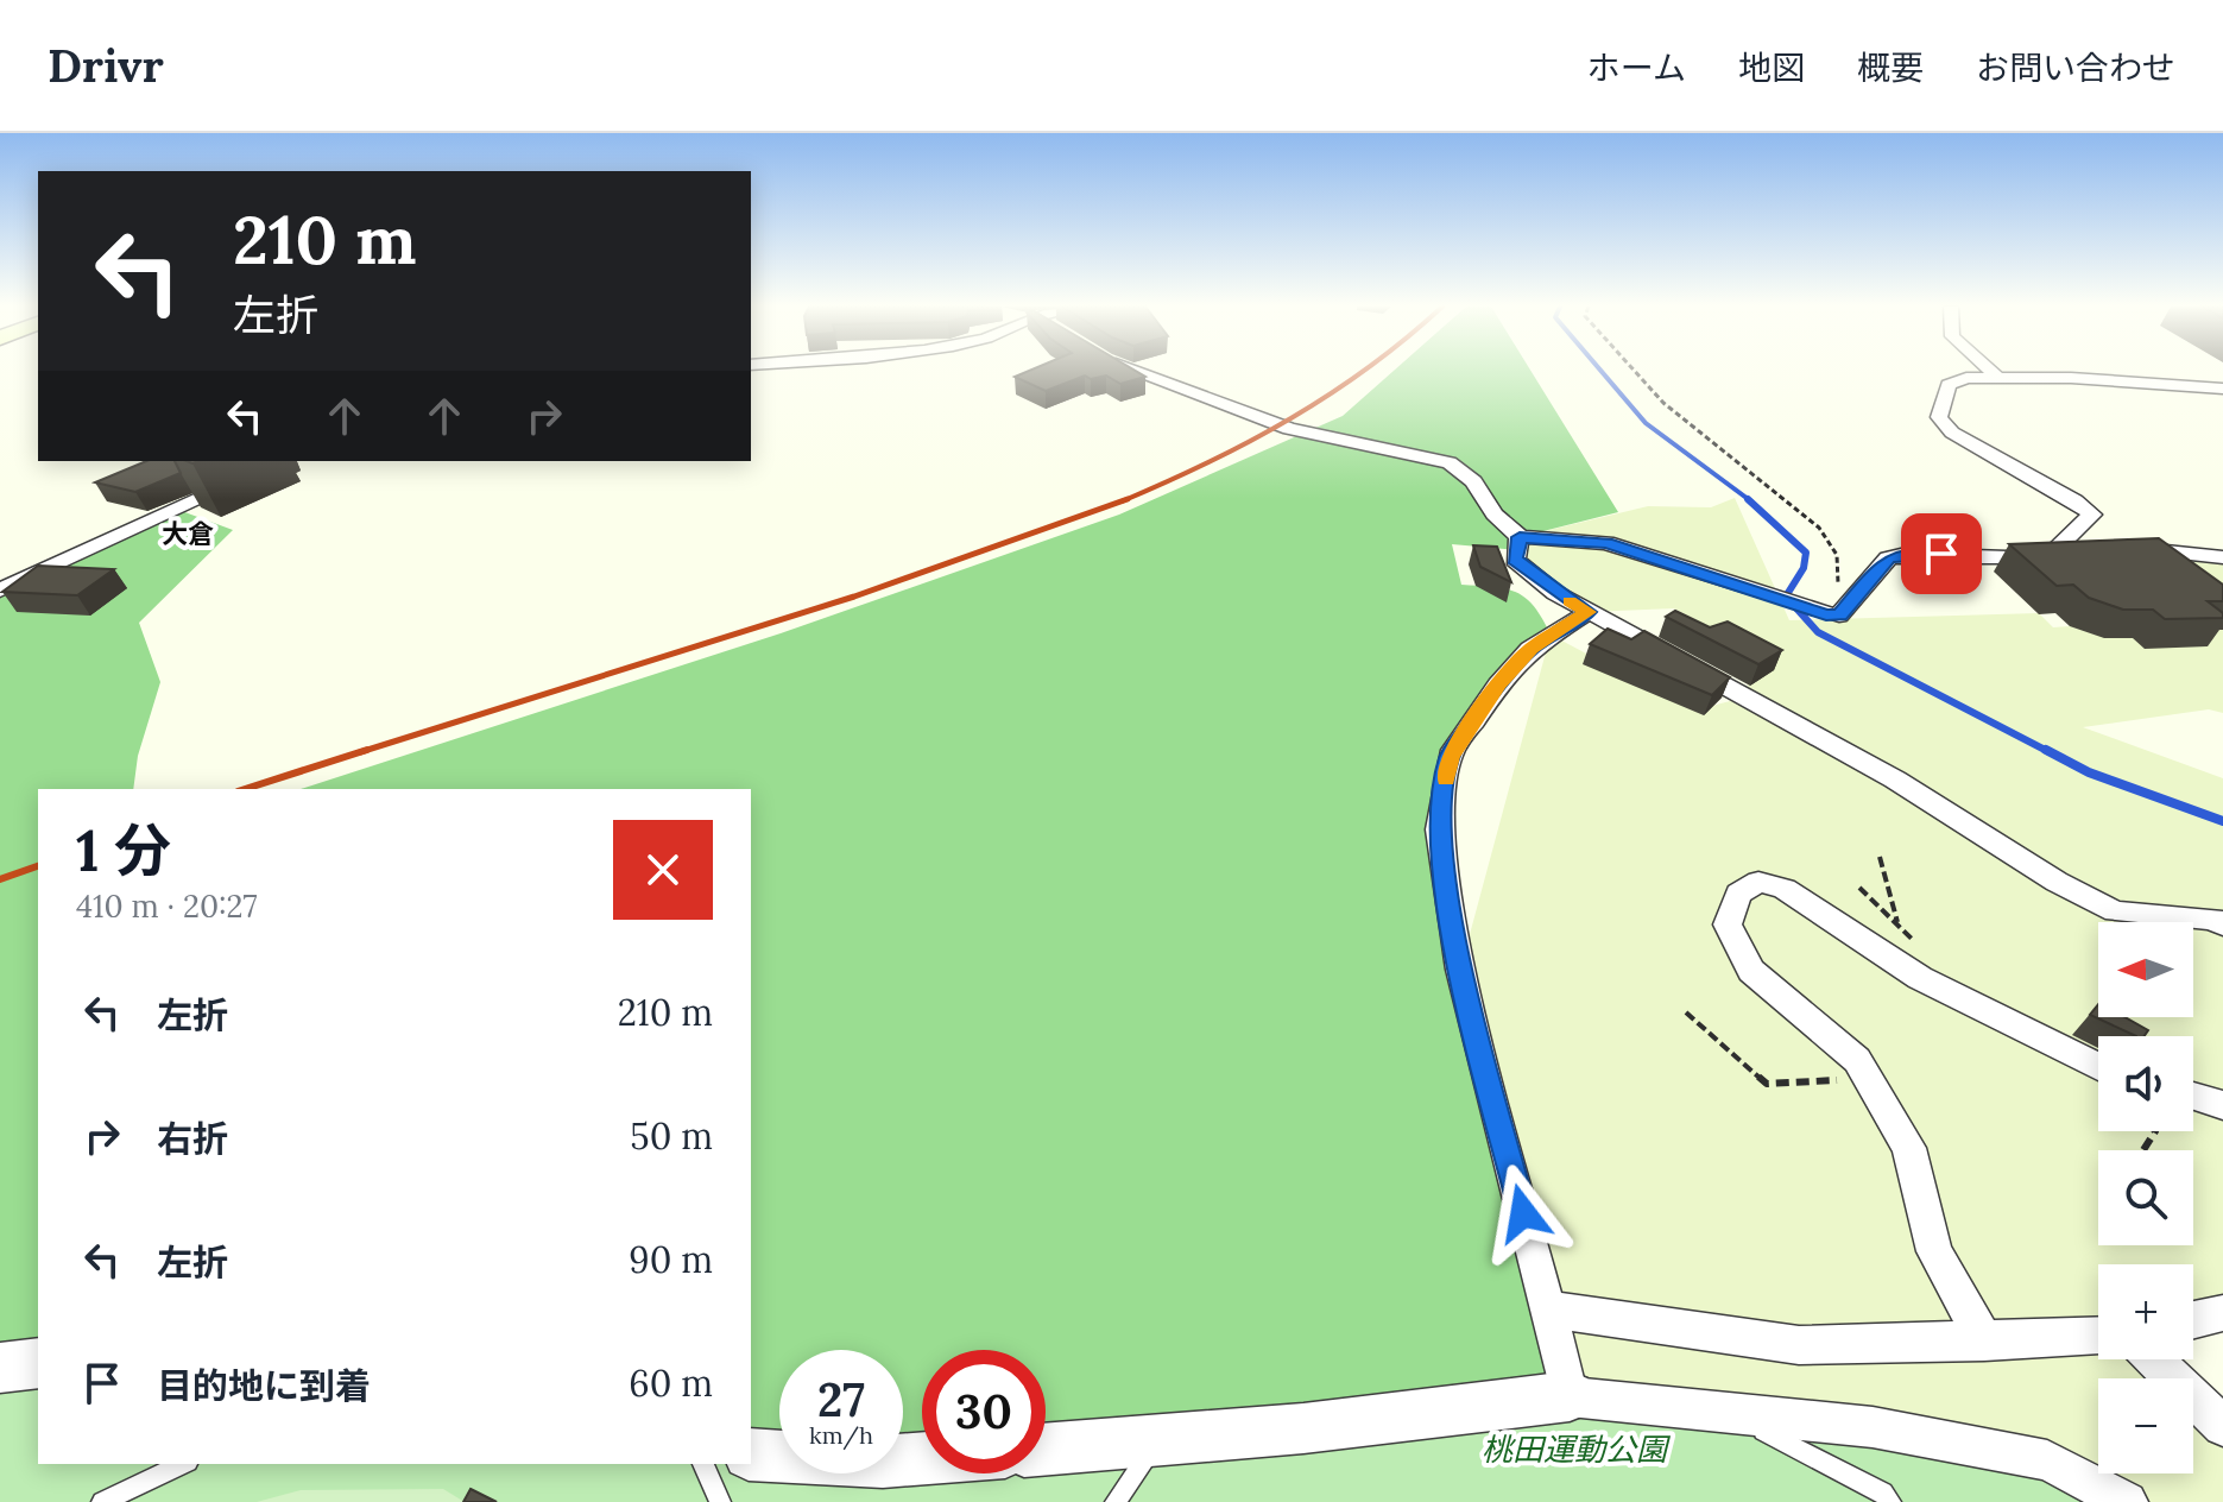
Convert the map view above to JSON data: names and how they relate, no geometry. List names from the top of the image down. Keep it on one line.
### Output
{"districts":["大倉"],"parks":["桃田運動公園"],"north":"left","page":{"header":"Drivr","nav":["ホーム","地図","概要","お問い合わせ"],"turn":["210 m","左折"],"heading":["1 分","410 m · 20:27"],"map_buttons":["+","−"],"list":[{"name":"左折","value":"210 m"},{"name":"右折","value":"50 m"},{"name":"左折","value":"90 m"},{"name":"目的地に到着","value":"60 m"}],"speed":"27 km/h","limit":"30"}}
